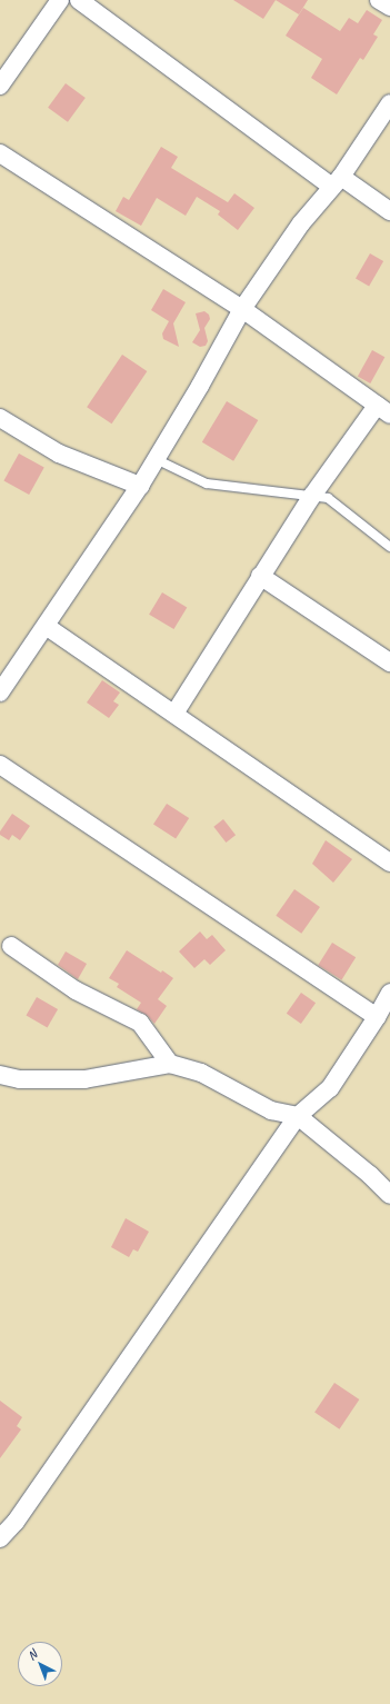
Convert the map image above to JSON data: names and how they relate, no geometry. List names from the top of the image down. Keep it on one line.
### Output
{"north":"top left"}
